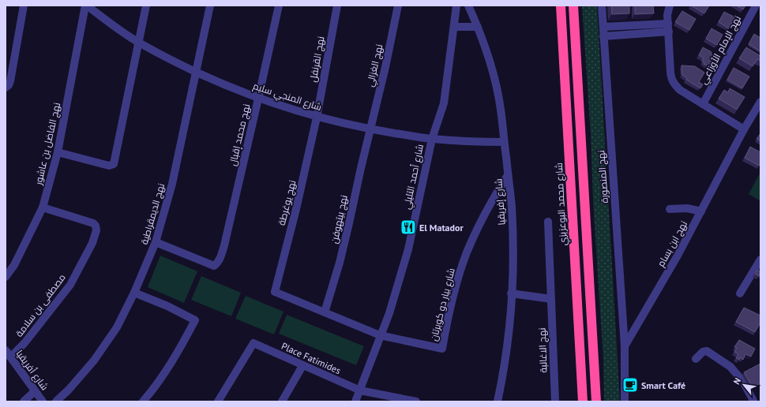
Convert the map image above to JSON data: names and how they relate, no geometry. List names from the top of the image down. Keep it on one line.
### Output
{"streets":{"highway":["شارع محمد البوعزيزي"],"street":["نهج الإمام الأوزاعي","نهج القرنفل","نهج الغزالي","شارع المنجي سليم","نهج محمد إقبال","نهج الفاضل بن عاشور","شارع أحمد التليلي","نهج المنصورة","شارع إفريقيا","نهج يوغرطة","نهج الديمقراطية","نهج بيتهوفن","نهج ابن بسام","شارع بيار دو كوبرتان","مصطفى بن سلامة","نهج الاغالبة","Place Fatimides","شارع أفريقيا"]},"crossings":[["نهج القرنفل","شارع المنجي سليم"],["نهج القرنفل","نهج يوغرطة"],["نهج الغزالي","شارع المنجي سليم"],["نهج الغزالي","نهج بيتهوفن"],["شارع المنجي سليم","نهج محمد إقبال"],["شارع المنجي سليم","نهج الفاضل بن عاشور"],["شارع المنجي سليم","شارع أحمد التليلي"],["شارع المنجي سليم","شارع إفريقيا"],["شارع المنجي سليم","نهج يوغرطة"],["شارع المنجي سليم","نهج الديمقراطية"],["شارع المنجي سليم","نهج بيتهوفن"],["نهج محمد إقبال","نهج الديمقراطية"],["نهج الفاضل بن عاشور","مصطفى بن سلامة"],["شارع أحمد التليلي","شارع بيار دو كوبرتان"],["شارع أحمد التليلي","Place Fatimides"],["نهج المنصورة","نهج ابن بسام"],["شارع إفريقيا","شارع بيار دو كوبرتان"],["نهج يوغرطة","شارع بيار دو كوبرتان"],["نهج بيتهوفن","شارع بيار دو كوبرتان"],["مصطفى بن سلامة","شارع أفريقيا"]],"places":{"restaurant":["El Matador"],"cafe":["Smart Café"]},"north":"top left"}
